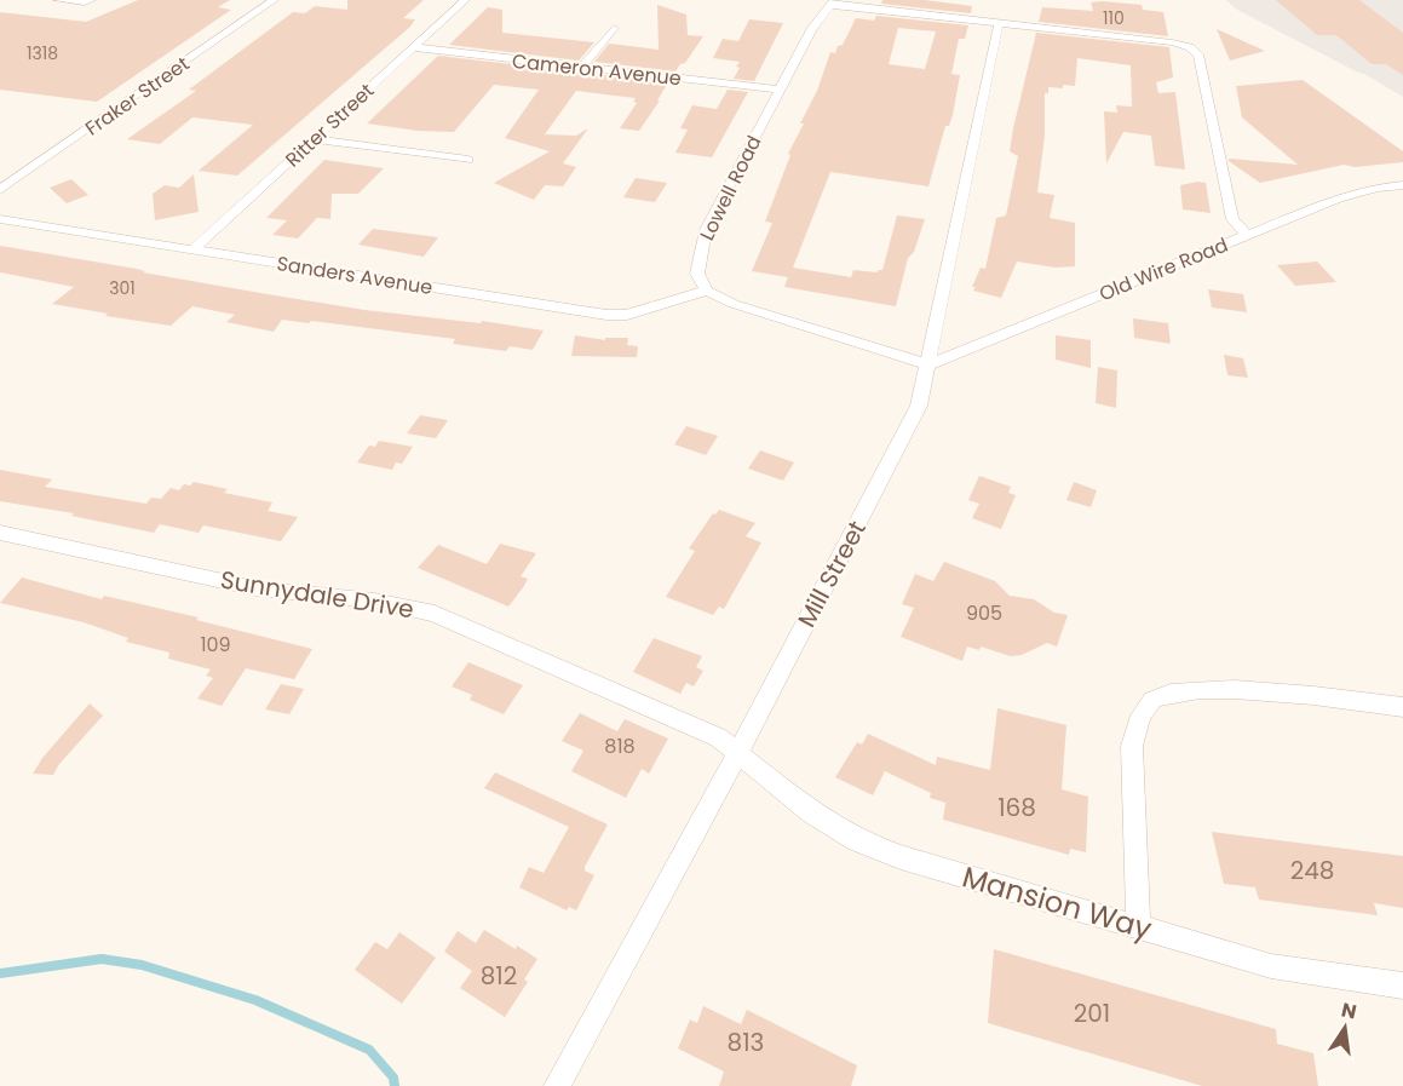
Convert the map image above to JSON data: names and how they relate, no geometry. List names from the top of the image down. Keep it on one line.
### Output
{"streets":{"street":["Cameron Avenue","Fraker Street","Ritter Street","Lowell Road","Old Wire Road","Sanders Avenue","Mill Street","Sunnydale Drive","Mansion Way"]},"crossings":[["Cameron Avenue","Ritter Street"],["Cameron Avenue","Lowell Road"],["Ritter Street","Sanders Avenue"],["Lowell Road","Sanders Avenue"],["Old Wire Road","Mill Street"],["Mill Street","Sunnydale Drive"],["Mill Street","Mansion Way"],["Sunnydale Drive","Mansion Way"]],"house_numbers":["110","1318","301","905","109","818","168","248","812","201","813"],"north":"top"}
